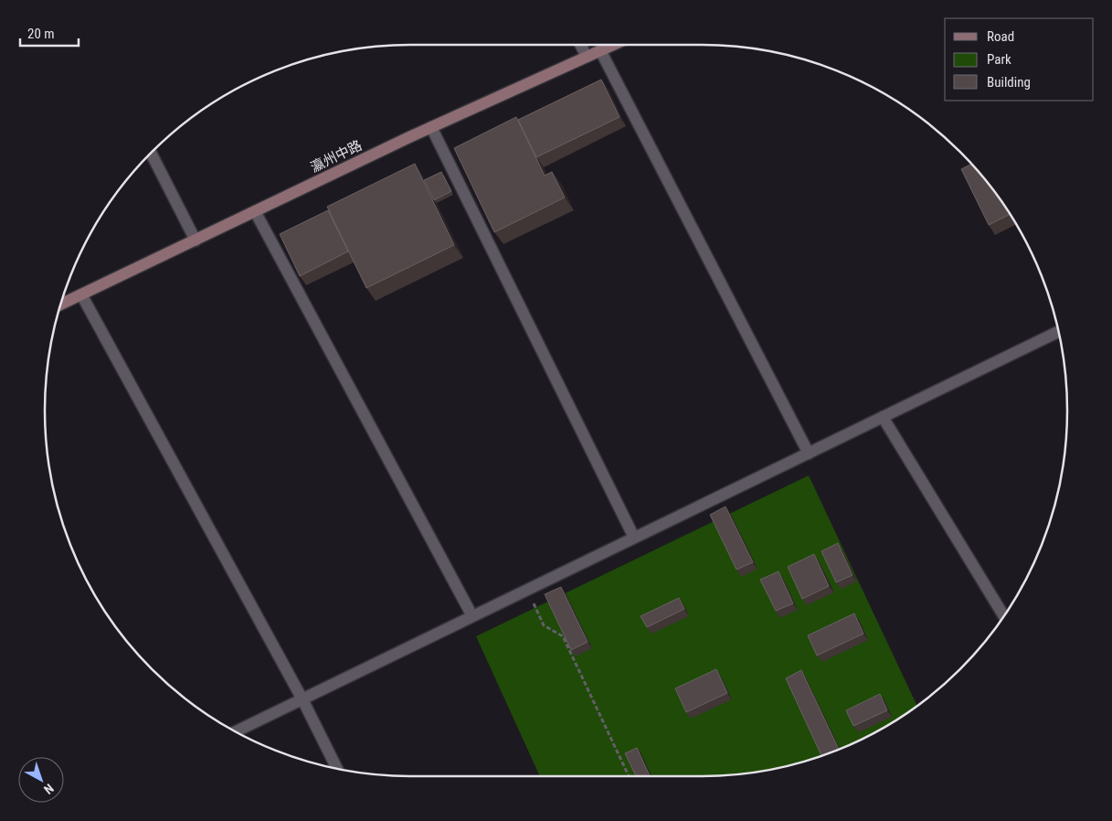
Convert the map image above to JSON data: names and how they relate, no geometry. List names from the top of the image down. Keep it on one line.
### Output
{"streets":{"main road":["瀛州中路"]},"legend":["Road","Park","Building"],"scale_bar":"20 m","north":"bottom right"}
